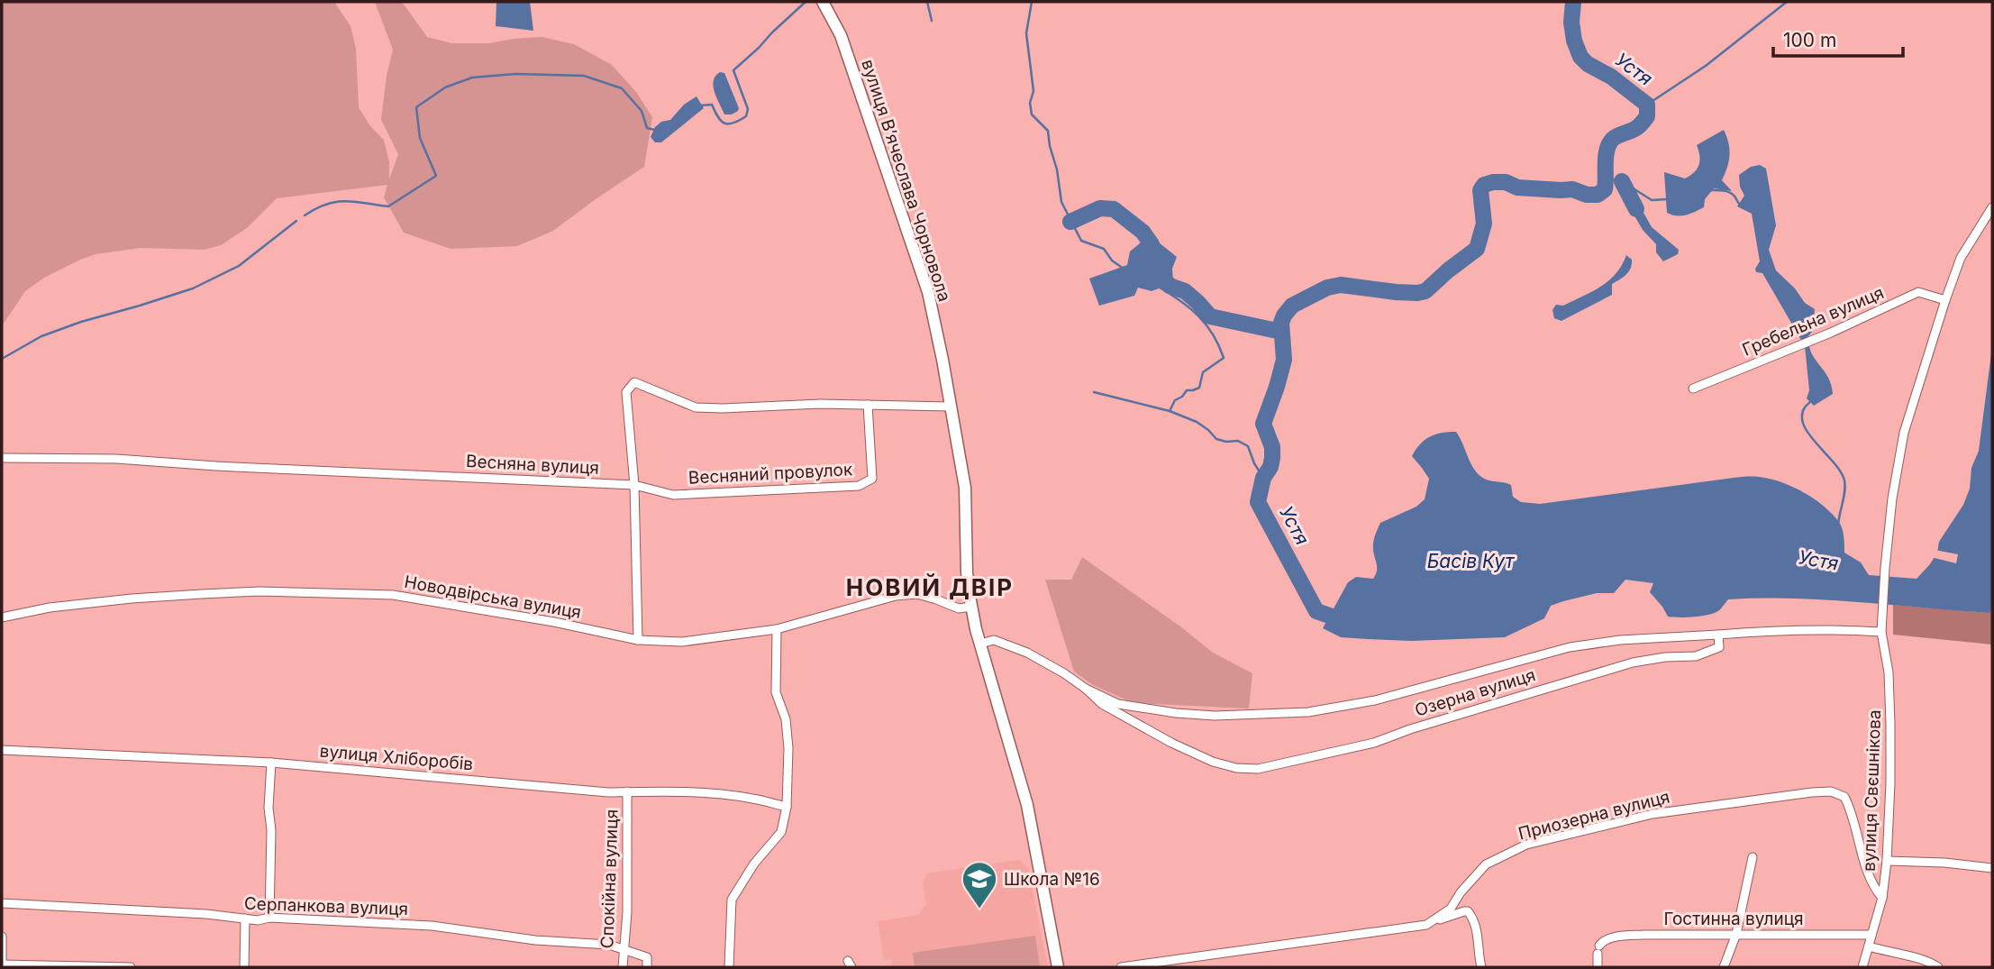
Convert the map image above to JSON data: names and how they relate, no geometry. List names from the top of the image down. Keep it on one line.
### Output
{"streets":{"main road":["вулиця Вʼячеслава Чорновола"],"street":["Гребельна вулиця","Весняна вулиця","Весняний провулок","Новодвірська вулиця","Озерна вулиця","вулиця Хліборобів","вулиця Свєшнікова","Приозерна вулиця","Спокійна вулиця","Серпанкова вулиця","Гостинна вулиця"]},"crossings":[["вулиця Вʼячеслава Чорновола","Новодвірська вулиця"],["Гребельна вулиця","вулиця Свєшнікова"],["Весняна вулиця","Весняний провулок"],["вулиця Хліборобів","Спокійна вулиця"],["вулиця Свєшнікова","Приозерна вулиця"],["вулиця Свєшнікова","Гостинна вулиця"],["Спокійна вулиця","Серпанкова вулиця"]],"districts":["НОВИЙ ДВІР"],"water":["Устя","Басів Кут"],"places":{"school or university":["Школа №16"]},"scale_bar":"100 m"}
